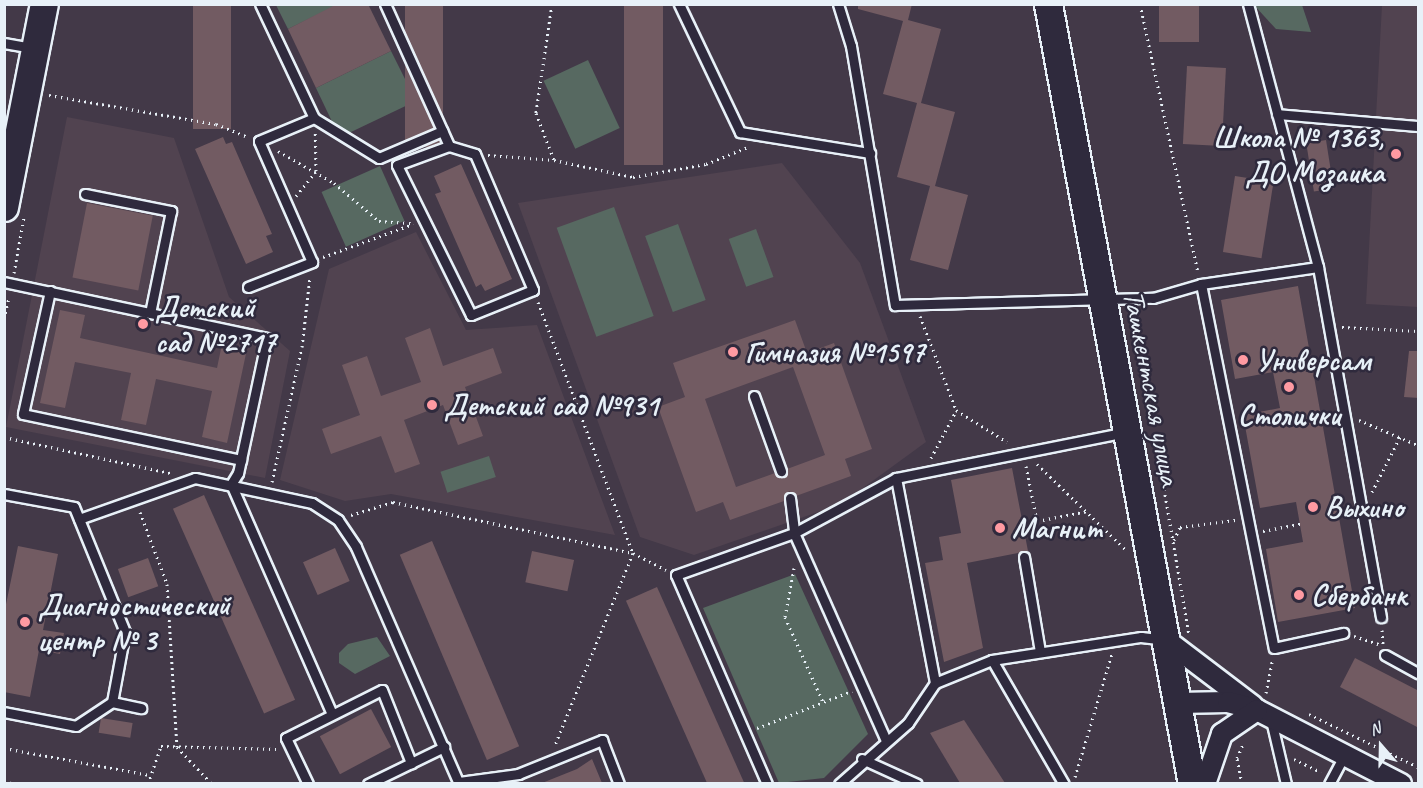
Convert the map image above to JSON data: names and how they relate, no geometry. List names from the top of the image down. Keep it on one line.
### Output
{"streets":{"main road":["Ташкентская улица"]},"places":["Школа № 1363, ДО Мозаика","Детский сад №2717","Гимназия №1597","Универсам","Столички","Детский сад №931","Выхино","Магнит","Сбербанк","Диагностический центр № 3"],"north":"top"}
